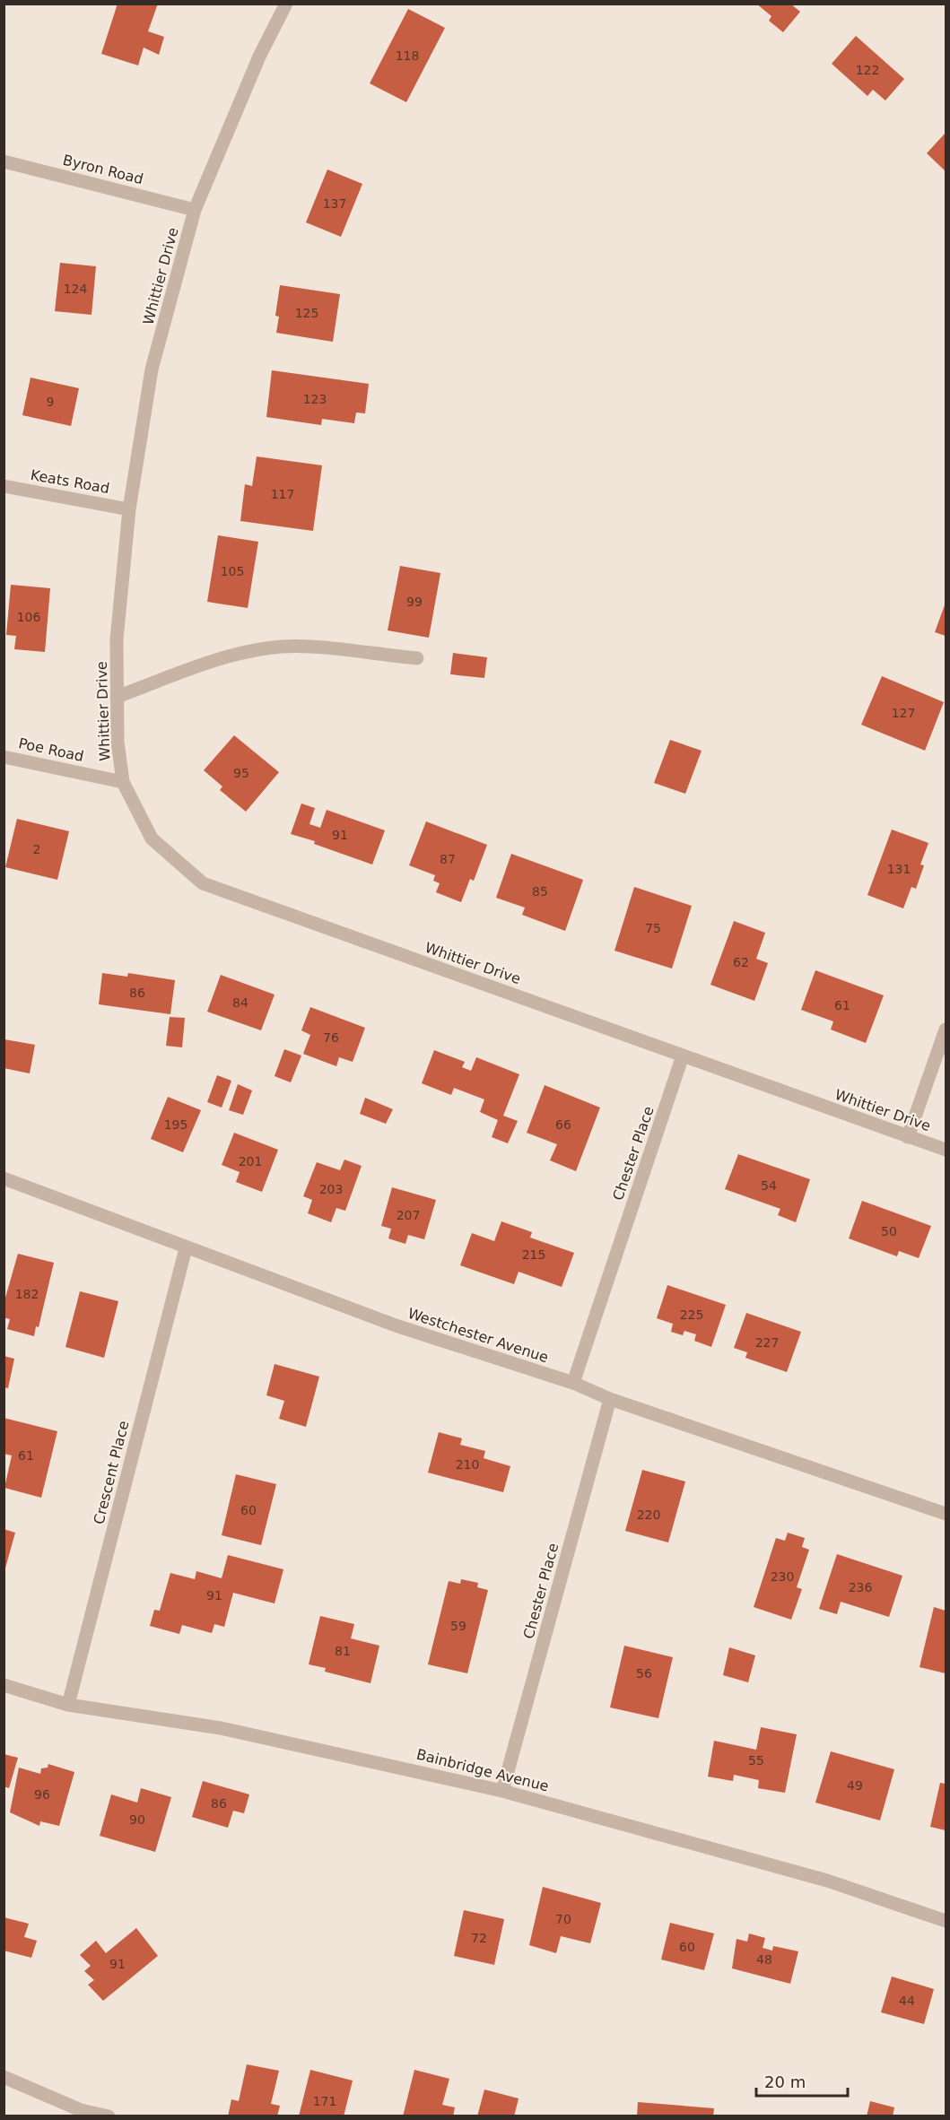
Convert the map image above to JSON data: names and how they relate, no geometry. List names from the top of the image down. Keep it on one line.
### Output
{"streets":{"street":["Byron Road","Whittier Drive","Keats Road","Poe Road","Chester Place","Westchester Avenue","Crescent Place","Bainbridge Avenue"]},"crossings":[["Byron Road","Whittier Drive"],["Whittier Drive","Keats Road"],["Whittier Drive","Poe Road"],["Whittier Drive","Chester Place"],["Chester Place","Westchester Avenue"],["Chester Place","Bainbridge Avenue"],["Westchester Avenue","Crescent Place"],["Crescent Place","Bainbridge Avenue"]],"house_numbers":["118","122","137","124","125","123","9","117","105","99","106","127","95","91","2","87","131","85","75","62","86","84","61","76","195","66","201","54","203","207","50","215","182","225","227","61","210","60","220","230","236","91","59","81","56","55","49","96","86","90","70","72","60","48","91","44","171"],"scale_bar":"20 m"}
